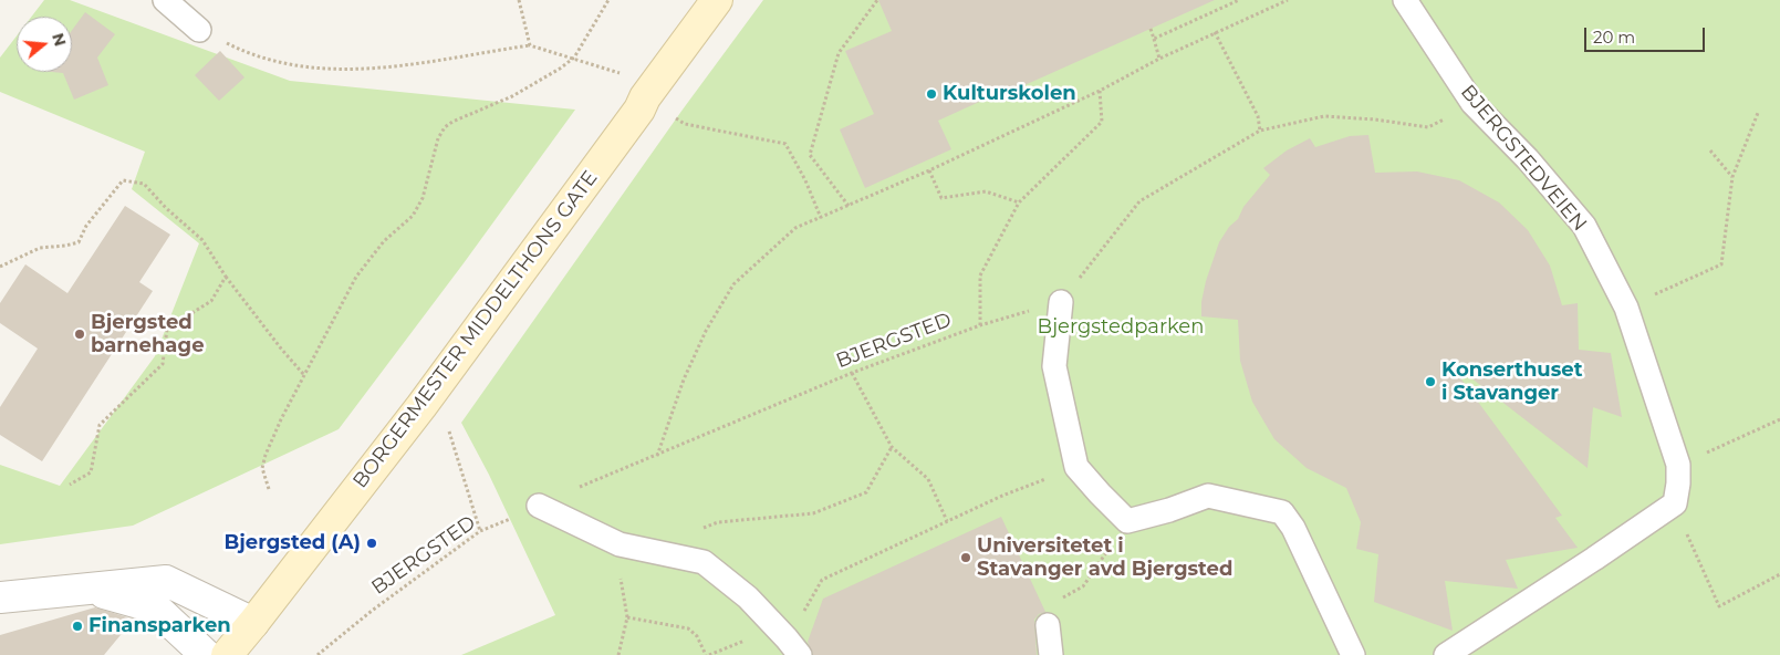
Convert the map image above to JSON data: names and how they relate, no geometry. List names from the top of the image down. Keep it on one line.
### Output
{"streets":{"main road":["BORGERMESTER MIDDELTHONS GATE"],"lane":["BJERGSTEDVEIEN"],"path":["BJERGSTED"]},"parks":["Bjergstedparken"],"places":["Kulturskolen","Bjergsted barnehage","Konserthuset i Stavanger","Bjergsted (A)","Universitetet i Stavanger avd Bjergsted","Finansparken"],"scale_bar":"20 m","north":"right"}
